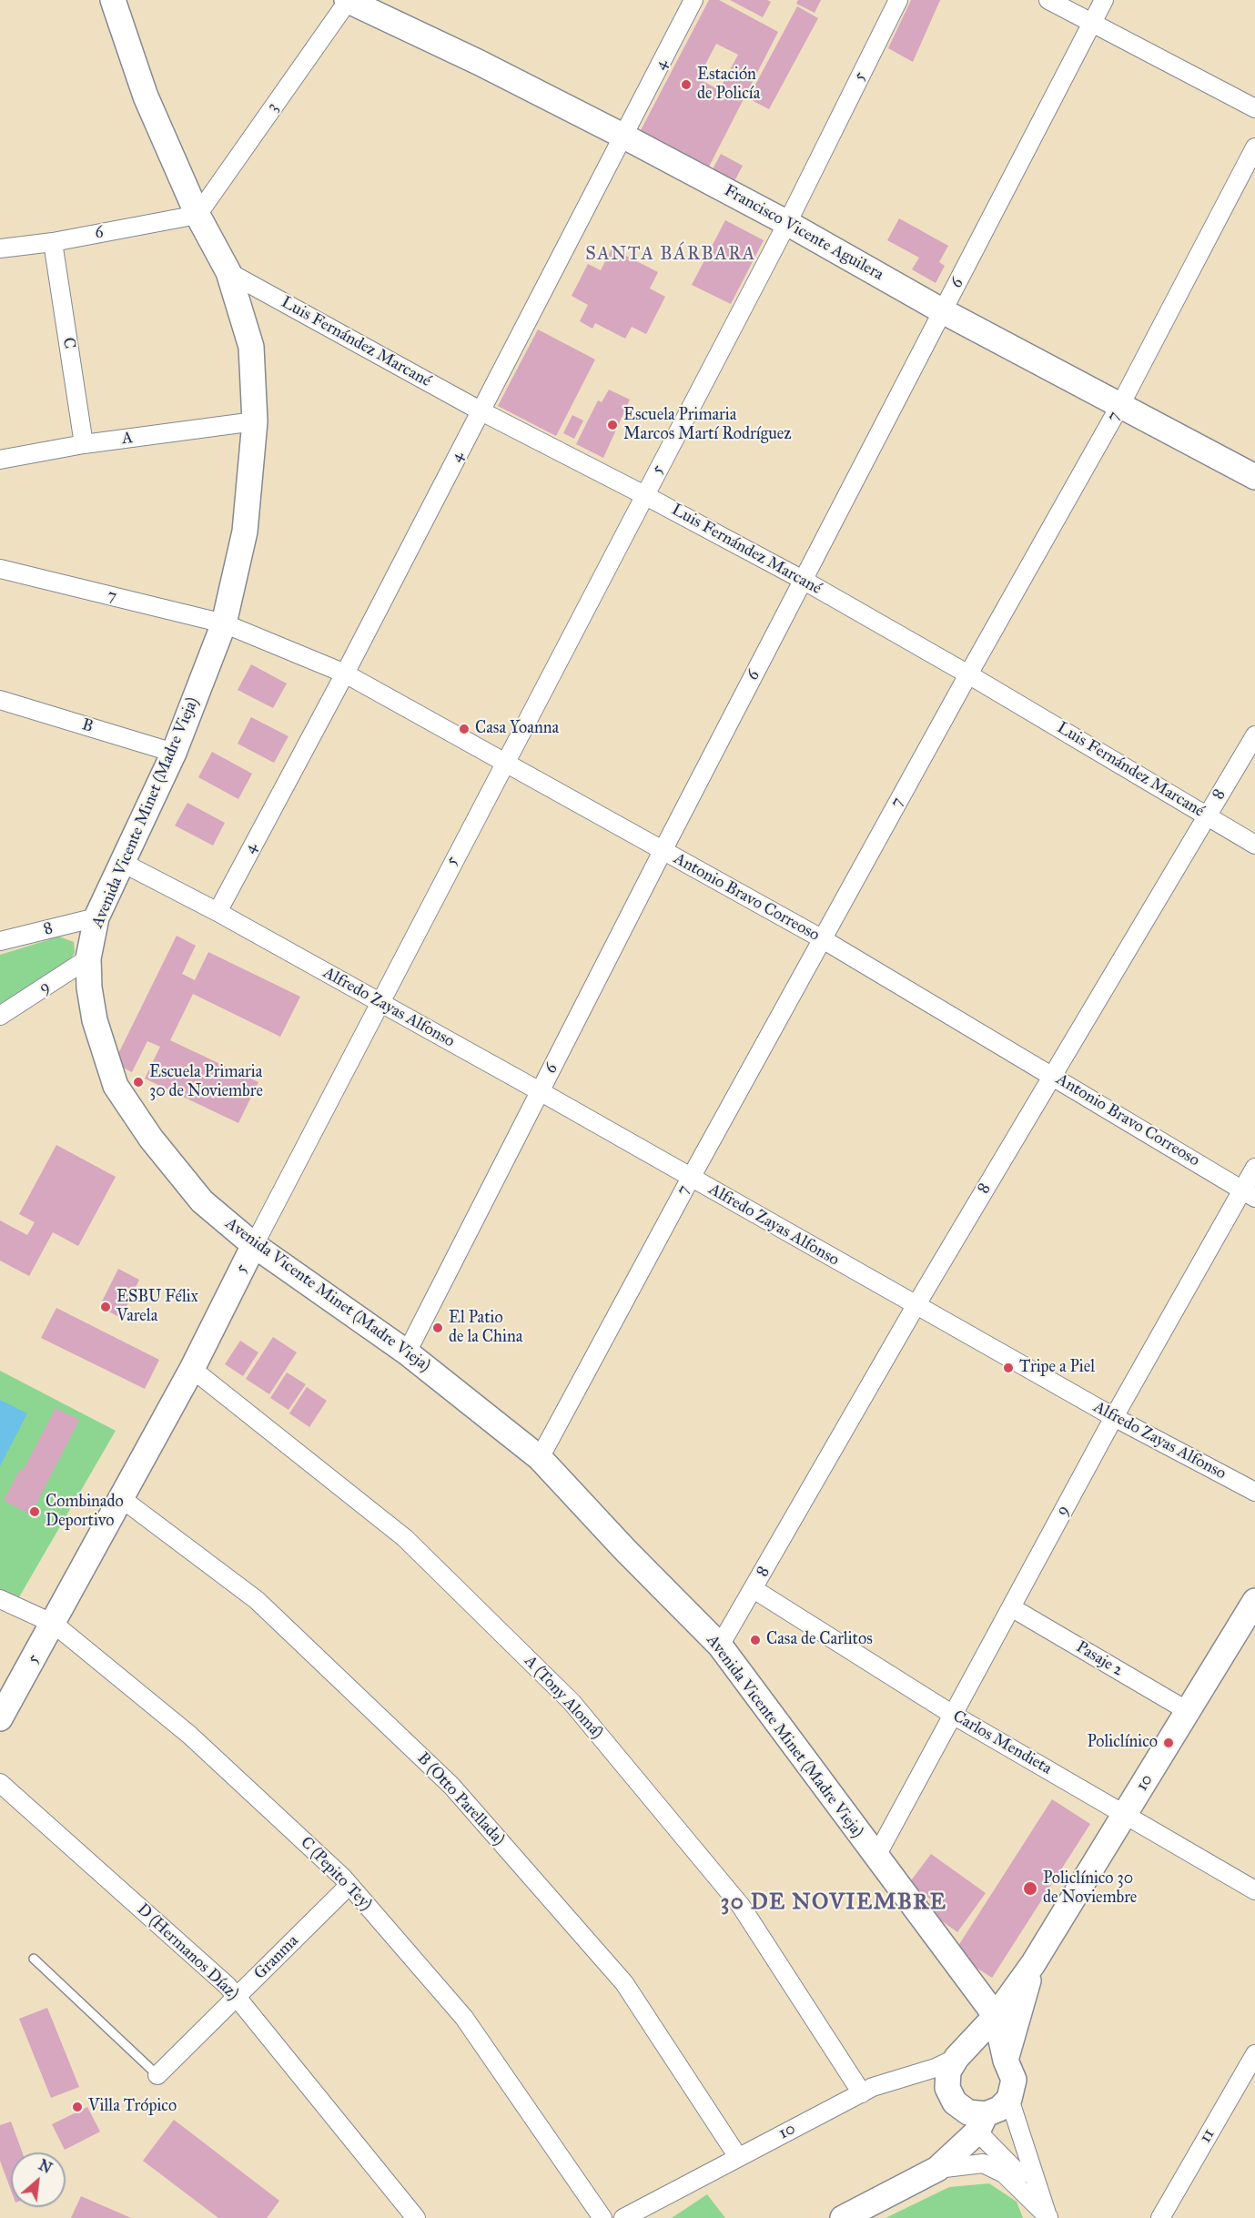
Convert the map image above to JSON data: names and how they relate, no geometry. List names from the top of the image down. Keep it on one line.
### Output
{"streets":{"main road":["5","Francisco Vicente Aguilera","Avenida Vicente Minet (Madre Vieja)","10"],"street":["4","3","6","Luis Fernández Marcané","C","7","A","B","8","Antonio Bravo Correoso","9","Alfredo Zayas Alfonso","Pasaje 2","A (Tony Alomá)","Carlos Mendieta","B (Otto Parellada)","C (Pepito Tey)","D (Hermanos Díaz)","Granma","11"]},"crossings":[["4","Francisco Vicente Aguilera"],["4","Luis Fernández Marcané"],["4","Antonio Bravo Correoso"],["4","Alfredo Zayas Alfonso"],["5","Francisco Vicente Aguilera"],["5","Luis Fernández Marcané"],["5","Avenida Vicente Minet (Madre Vieja)"],["5","Antonio Bravo Correoso"],["5","Alfredo Zayas Alfonso"],["5","A (Tony Alomá)"],["5","B (Otto Parellada)"],["5","C (Pepito Tey)"],["3","6"],["3","Francisco Vicente Aguilera"],["3","Avenida Vicente Minet (Madre Vieja)"],["6","Francisco Vicente Aguilera"],["6","Luis Fernández Marcané"],["6","C"],["6","Avenida Vicente Minet (Madre Vieja)"],["6","Antonio Bravo Correoso"],["6","Alfredo Zayas Alfonso"],["Francisco Vicente Aguilera","7"],["Luis Fernández Marcané","7"],["Luis Fernández Marcané","8"],["Luis Fernández Marcané","Avenida Vicente Minet (Madre Vieja)"],["C","A"],["7","Avenida Vicente Minet (Madre Vieja)"],["7","Antonio Bravo Correoso"],["7","Alfredo Zayas Alfonso"],["A","Avenida Vicente Minet (Madre Vieja)"],["B","Avenida Vicente Minet (Madre Vieja)"],["8","Avenida Vicente Minet (Madre Vieja)"],["8","Antonio Bravo Correoso"],["8","Alfredo Zayas Alfonso"],["8","Carlos Mendieta"],["Avenida Vicente Minet (Madre Vieja)","Antonio Bravo Correoso"],["Avenida Vicente Minet (Madre Vieja)","9"],["Avenida Vicente Minet (Madre Vieja)","Alfredo Zayas Alfonso"],["Avenida Vicente Minet (Madre Vieja)","10"],["Antonio Bravo Correoso","9"],["9","Alfredo Zayas Alfonso"],["9","Pasaje 2"],["9","Carlos Mendieta"],["Pasaje 2","10"],["A (Tony Alomá)","10"],["Carlos Mendieta","10"],["10","B (Otto Parellada)"],["C (Pepito Tey)","Granma"],["D (Hermanos Díaz)","Granma"]],"districts":["SANTA BÁRBARA","30 DE NOVIEMBRE"],"places":["Estación de Policía","Escuela Primaria Marcos Martí Rodríguez","Casa Yoanna","Escuela Primaria 30 de Noviembre","ESBU Félix Varela","El Patio de la China","Tripe a Piel","Combinado Deportivo","Casa de Carlitos","Policlínico","Policlínico 30 de Noviembre","Villa Trópico"],"north":"top right"}
